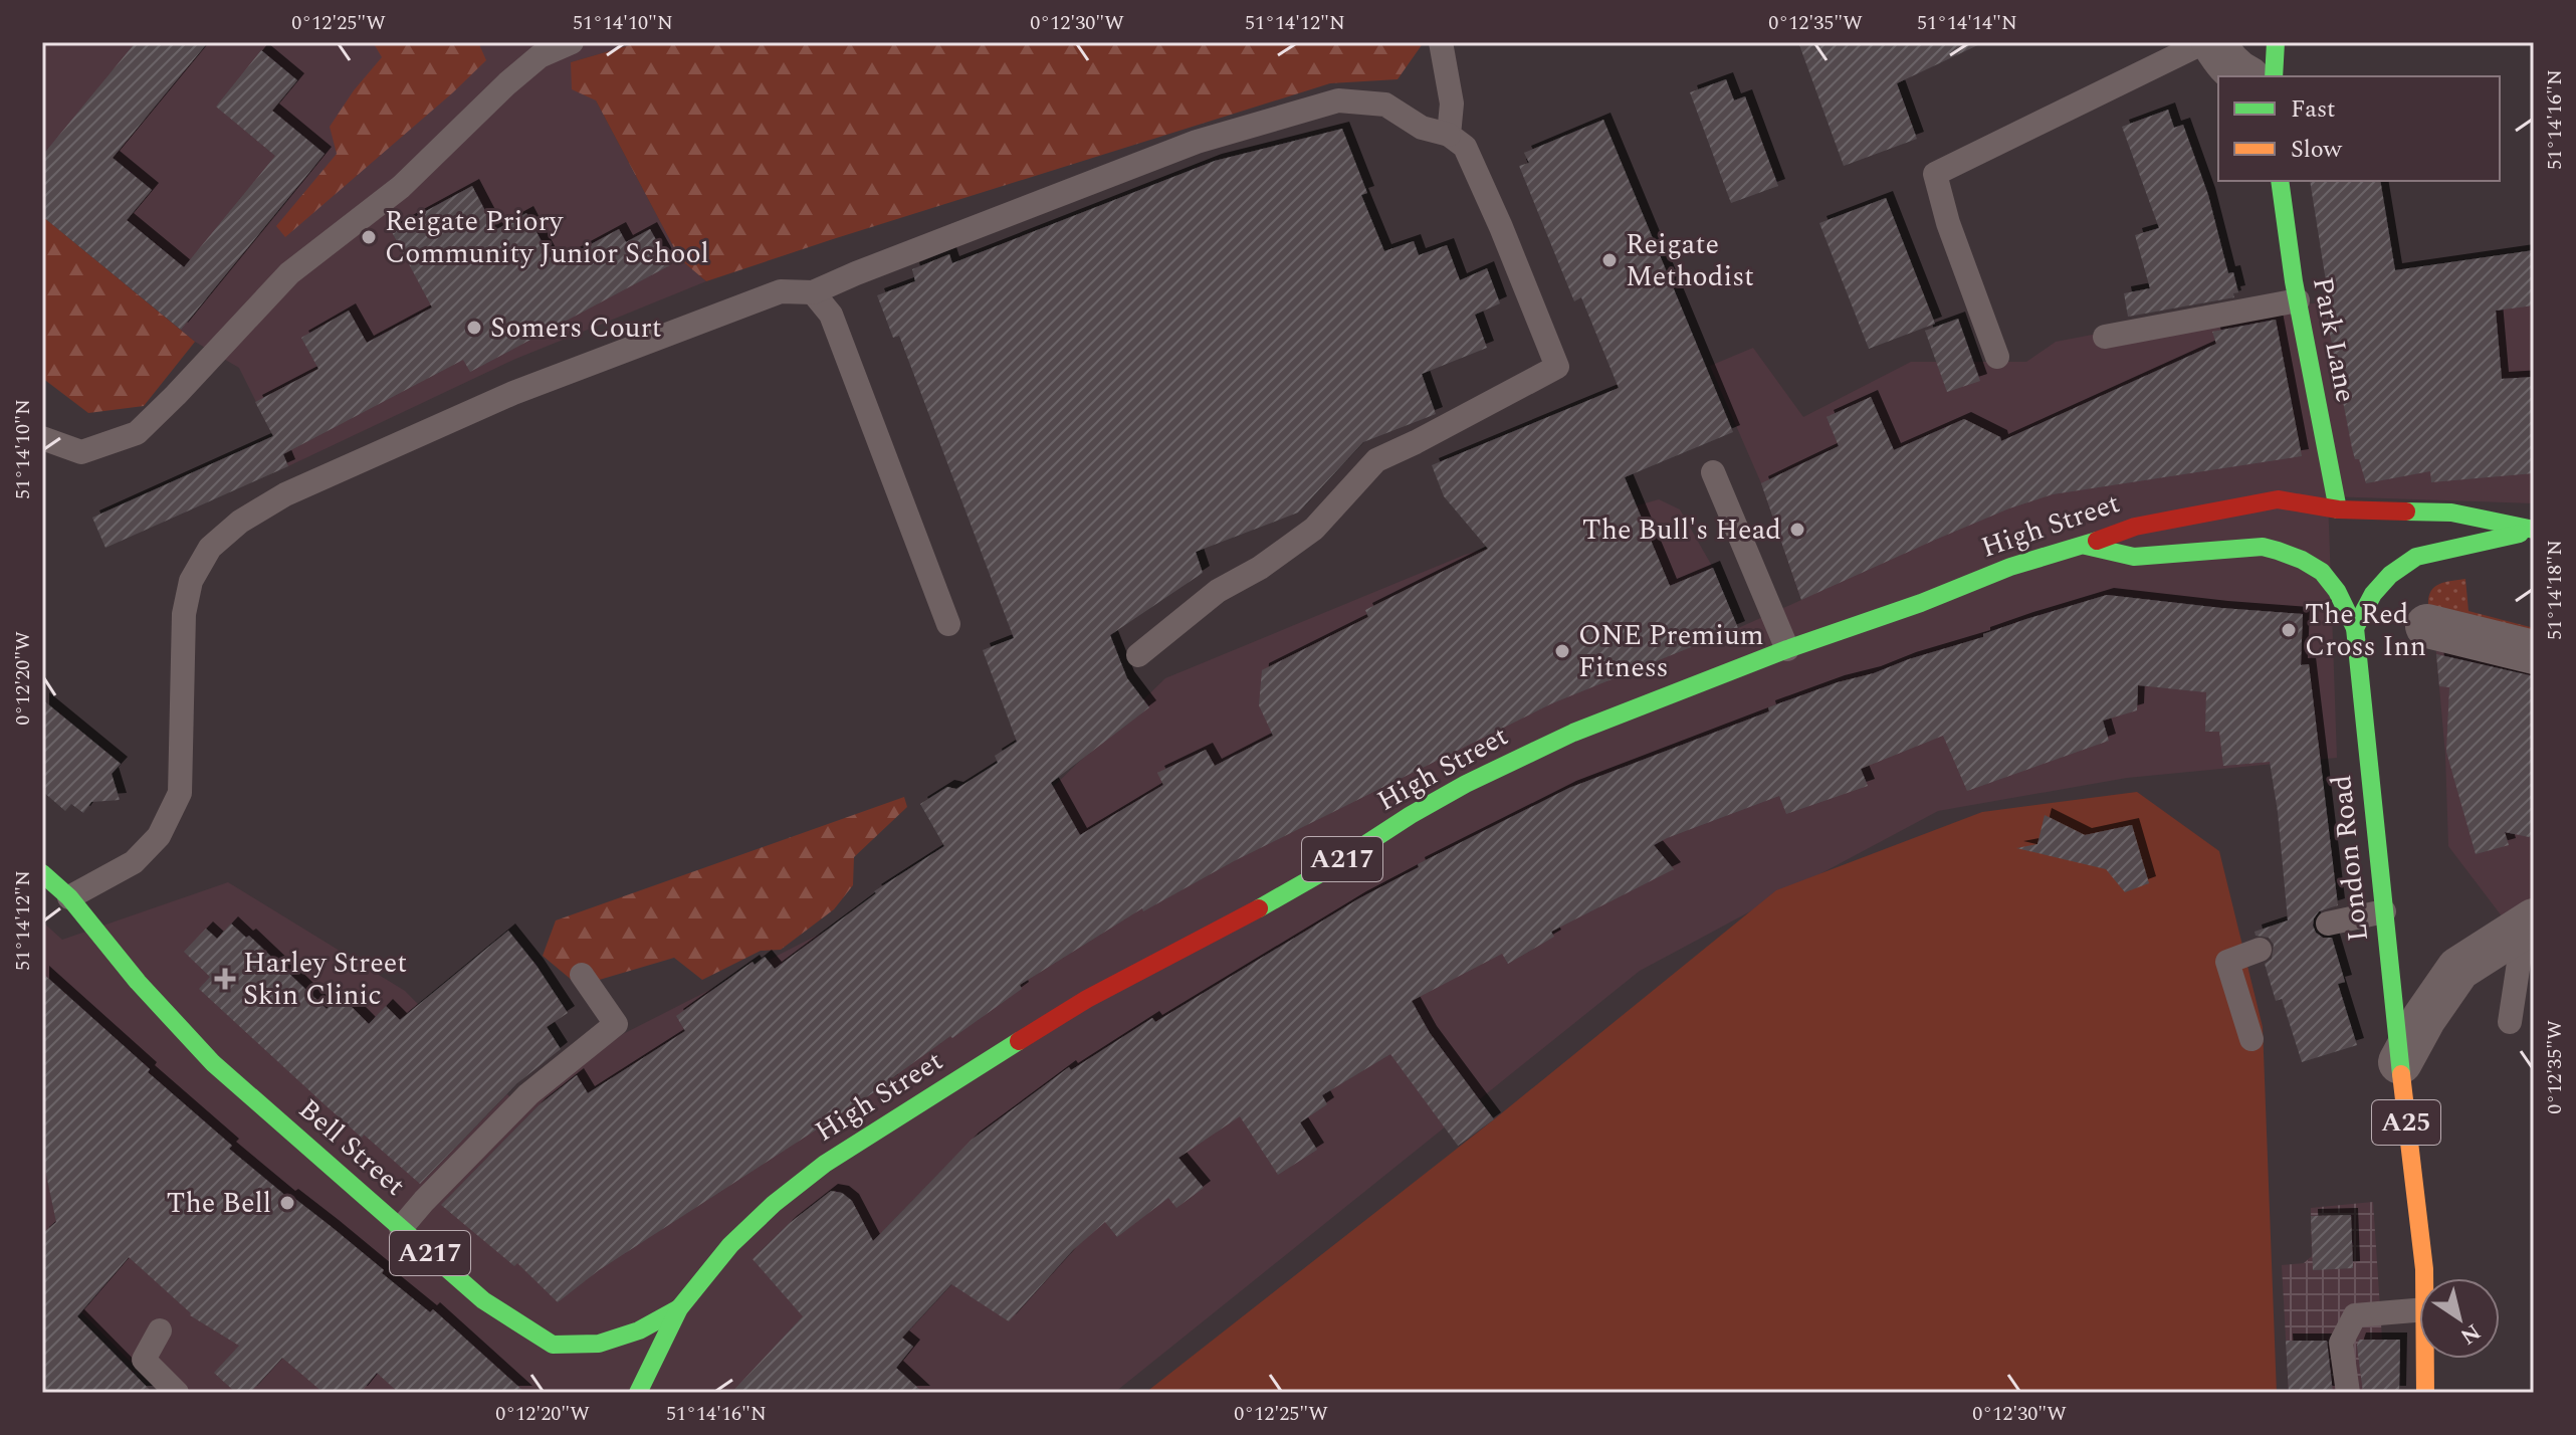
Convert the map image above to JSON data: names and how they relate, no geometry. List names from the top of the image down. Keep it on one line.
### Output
{"streets":{"main road":["Park Lane","High Street","London Road","A217","A25","Bell Street"]},"crossings":[["Park Lane","High Street"],["High Street","London Road"],["High Street","Bell Street"]],"places":{"other":["Reigate Priory Community Junior School","Reigate Methodist","Somers Court","The Bull's Head","The Red Cross Inn","ONE Premium Fitness","The Bell"],"health":["Harley Street Skin Clinic"]},"legend":["Fast","Slow"],"north":"bottom right","coordinates":["0°12'25\"W","51°14'10\"N","0°12'30\"W","51°14'12\"N","0°12'35\"W","51°14'14\"N","51°14'16\"N","51°14'18\"N","0°12'20\"W"]}
